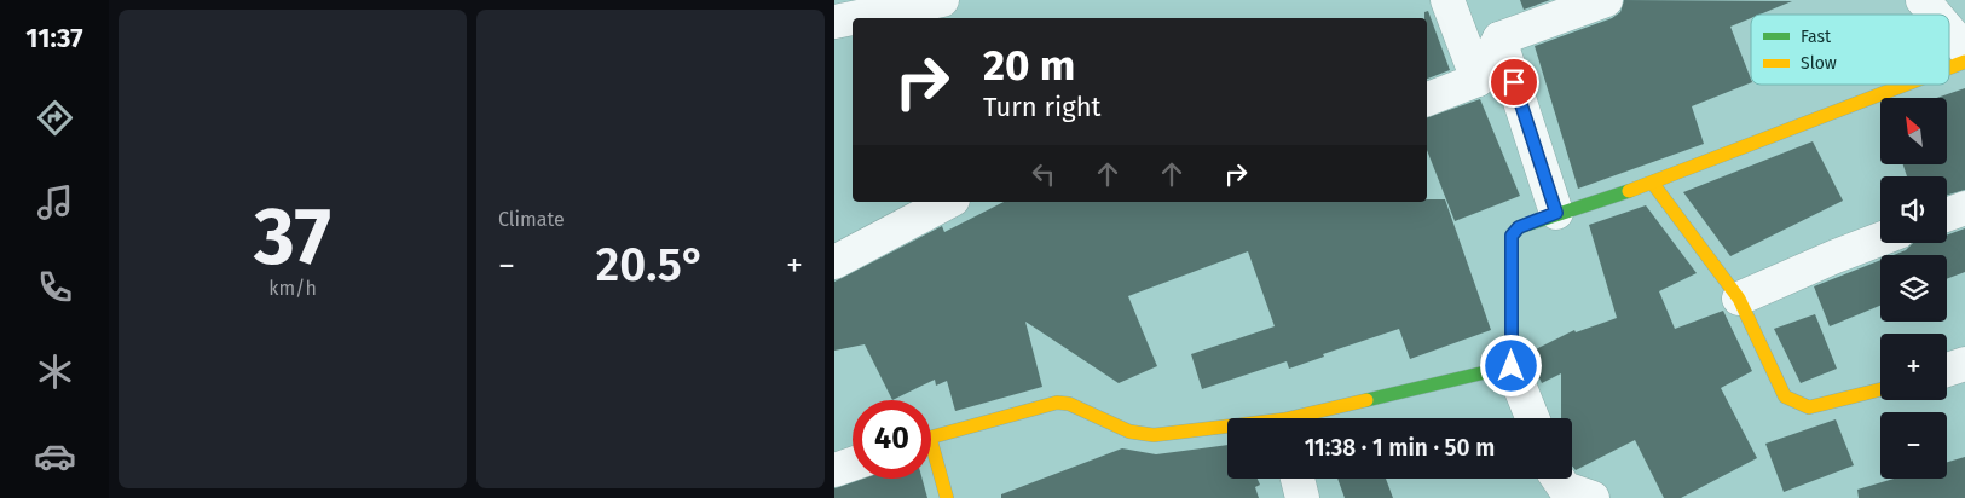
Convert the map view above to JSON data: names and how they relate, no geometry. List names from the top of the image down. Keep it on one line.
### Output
{"legend":["Fast","Slow"],"north":"top left","page":{"tabs":"11:37","tile":[["37","km/h"],"Climate"],"turn":["20 m","Turn right"],"map_buttons":["+","−"],"heat":["−","20.5°","+"],"limit":"40","trip":"11:38 · 1 min · 50 m"}}
